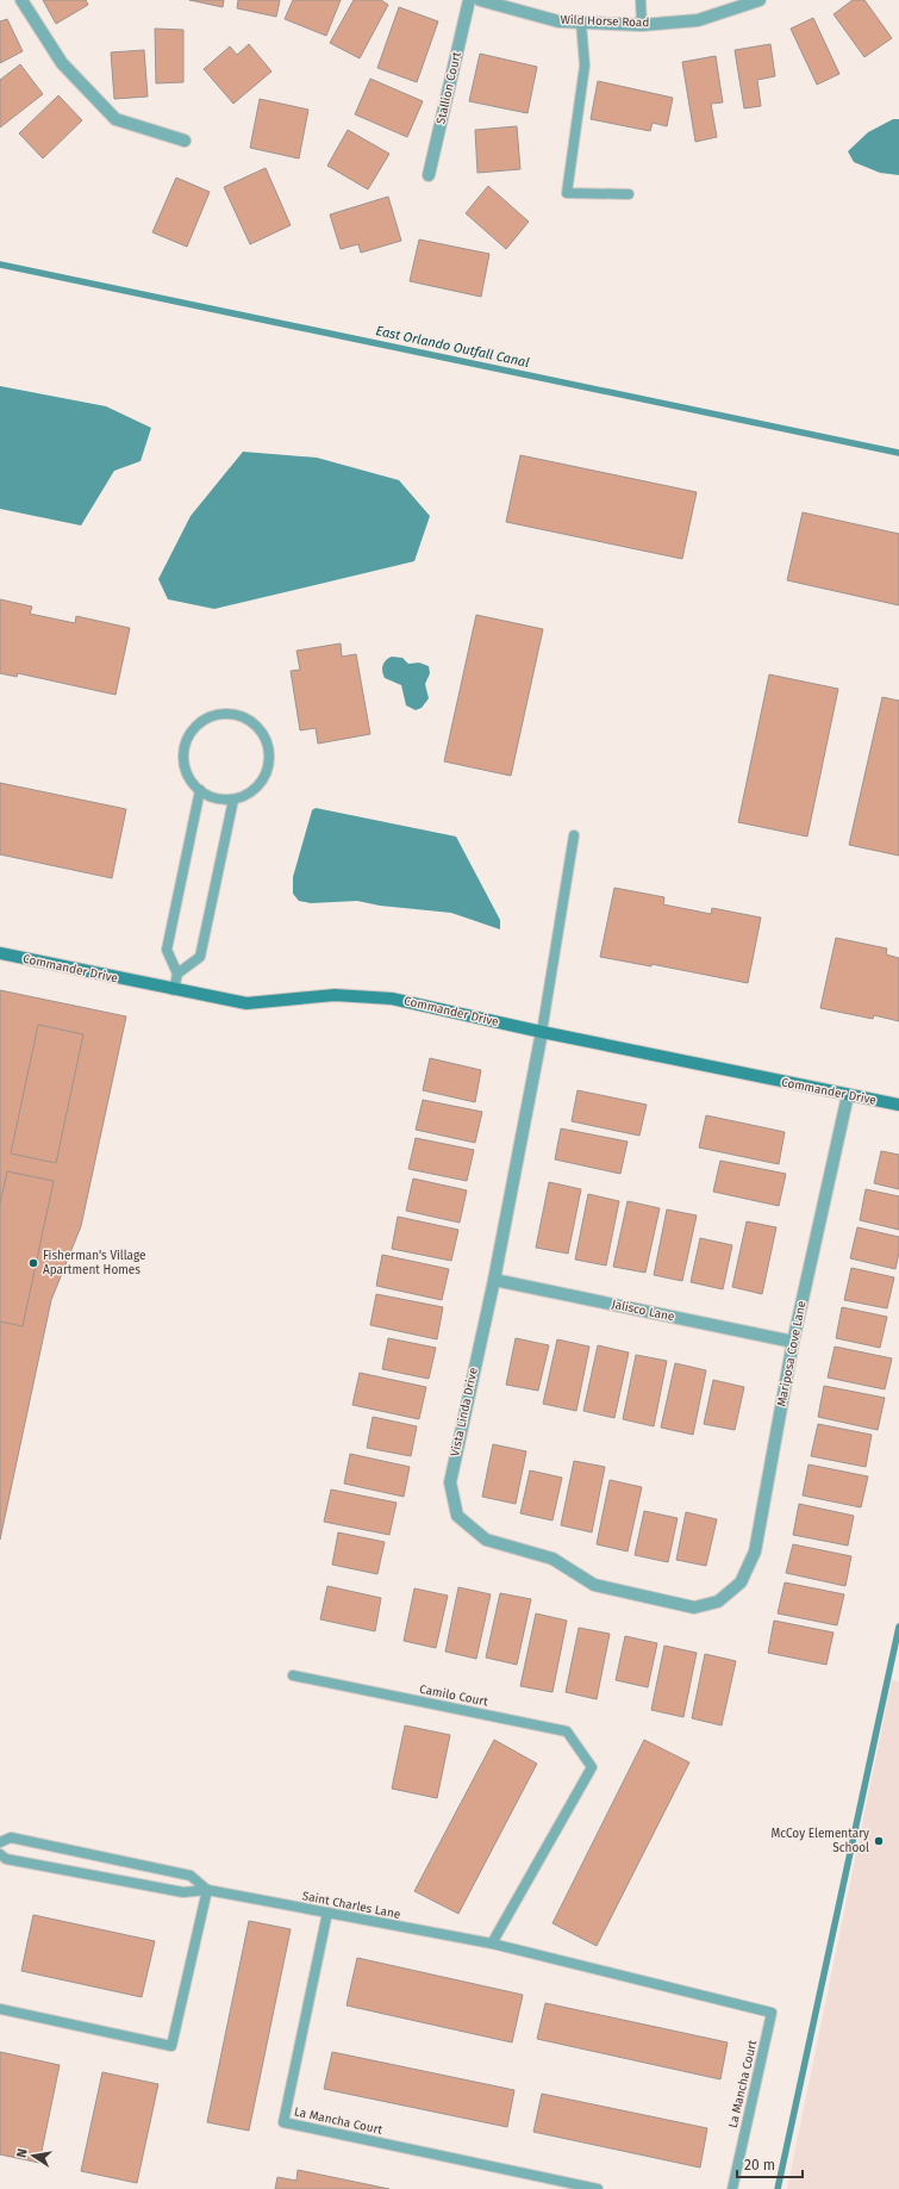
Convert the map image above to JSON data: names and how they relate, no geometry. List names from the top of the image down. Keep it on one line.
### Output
{"streets":{"street":["Wild Horse Road","Stallion Court","Commander Drive","Jalisco Lane","Mariposa Cove Lane","Vista Linda Drive"],"lane":["Camilo Court","Saint Charles Lane","La Mancha Court"]},"crossings":[["Commander Drive","Mariposa Cove Lane"],["Commander Drive","Vista Linda Drive"],["Jalisco Lane","Mariposa Cove Lane"],["Jalisco Lane","Vista Linda Drive"],["Mariposa Cove Lane","Vista Linda Drive"],["Camilo Court","Saint Charles Lane"],["Saint Charles Lane","La Mancha Court"]],"water":["East Orlando Outfall Canal"],"places":["Fisherman's Village Apartment Homes","McCoy Elementary School"],"scale_bar":"20 m","north":"left"}
